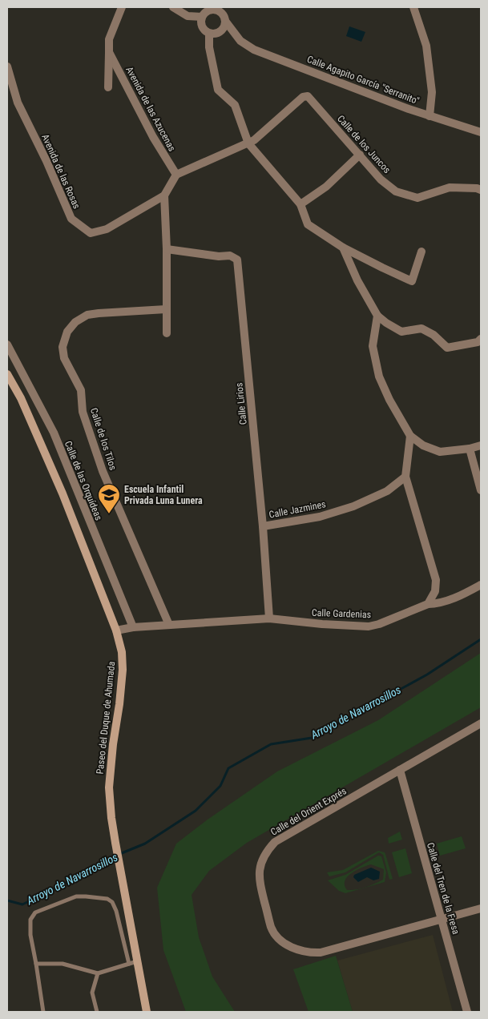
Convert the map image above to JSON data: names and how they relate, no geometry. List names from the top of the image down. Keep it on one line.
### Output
{"streets":{"main road":["Paseo del Duque de Ahumada"],"street":["Calle Agapito García \"Serranito\"","Avenida de las Azucenas","Calle de los Juncos","Avenida de las Rosas","Calle Lirios","Calle de los Tilos","Calle de las Orquídeas","Calle Jazmines","Calle Gardenias","Calle del Orient Exprés","Calle del Tren de la Fresa"]},"crossings":[["Calle Lirios","Calle Jazmines"],["Calle Lirios","Calle Gardenias"],["Calle de los Tilos","Calle Gardenias"],["Calle de las Orquídeas","Calle Gardenias"],["Calle Gardenias","Paseo del Duque de Ahumada"],["Calle del Orient Exprés","Calle del Tren de la Fresa"]],"water":["Arroyo de Navarrosillos"],"places":{"school or university":["Escuela Infantil Privada Luna Lunera"]}}
